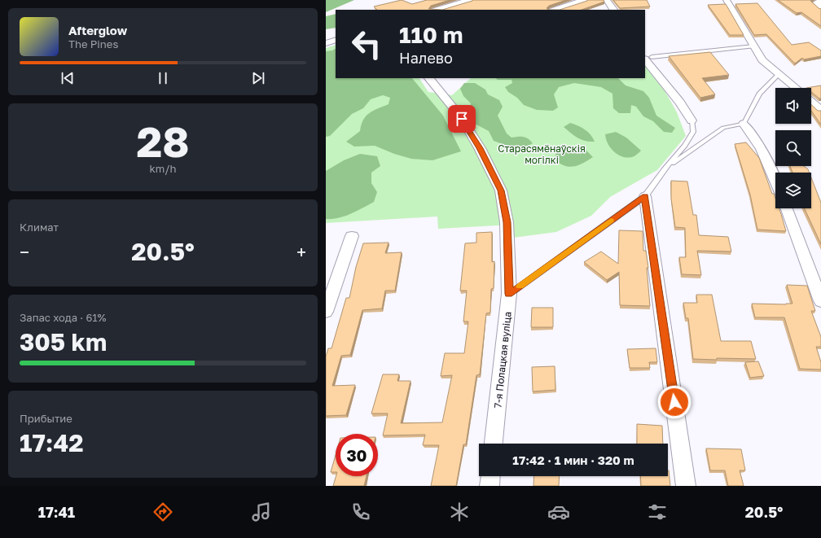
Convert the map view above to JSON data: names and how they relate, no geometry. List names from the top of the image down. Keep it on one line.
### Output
{"streets":{"street":["7-я Полацкая вуліца"]},"parks":["Старасямёнаўскія могілкі"],"page":{"turn":["110 m","Налево"],"song":["Afterglow","The Pines"],"tile":[["28","km/h"],"Климат",["Запас хода · 61%","305 km"],["Прибытие","17:42"]],"heat":["−","20.5°","+"],"limit":"30","trip":"17:42 · 1 мин · 320 m","tabs":["17:41","20.5°"]}}
